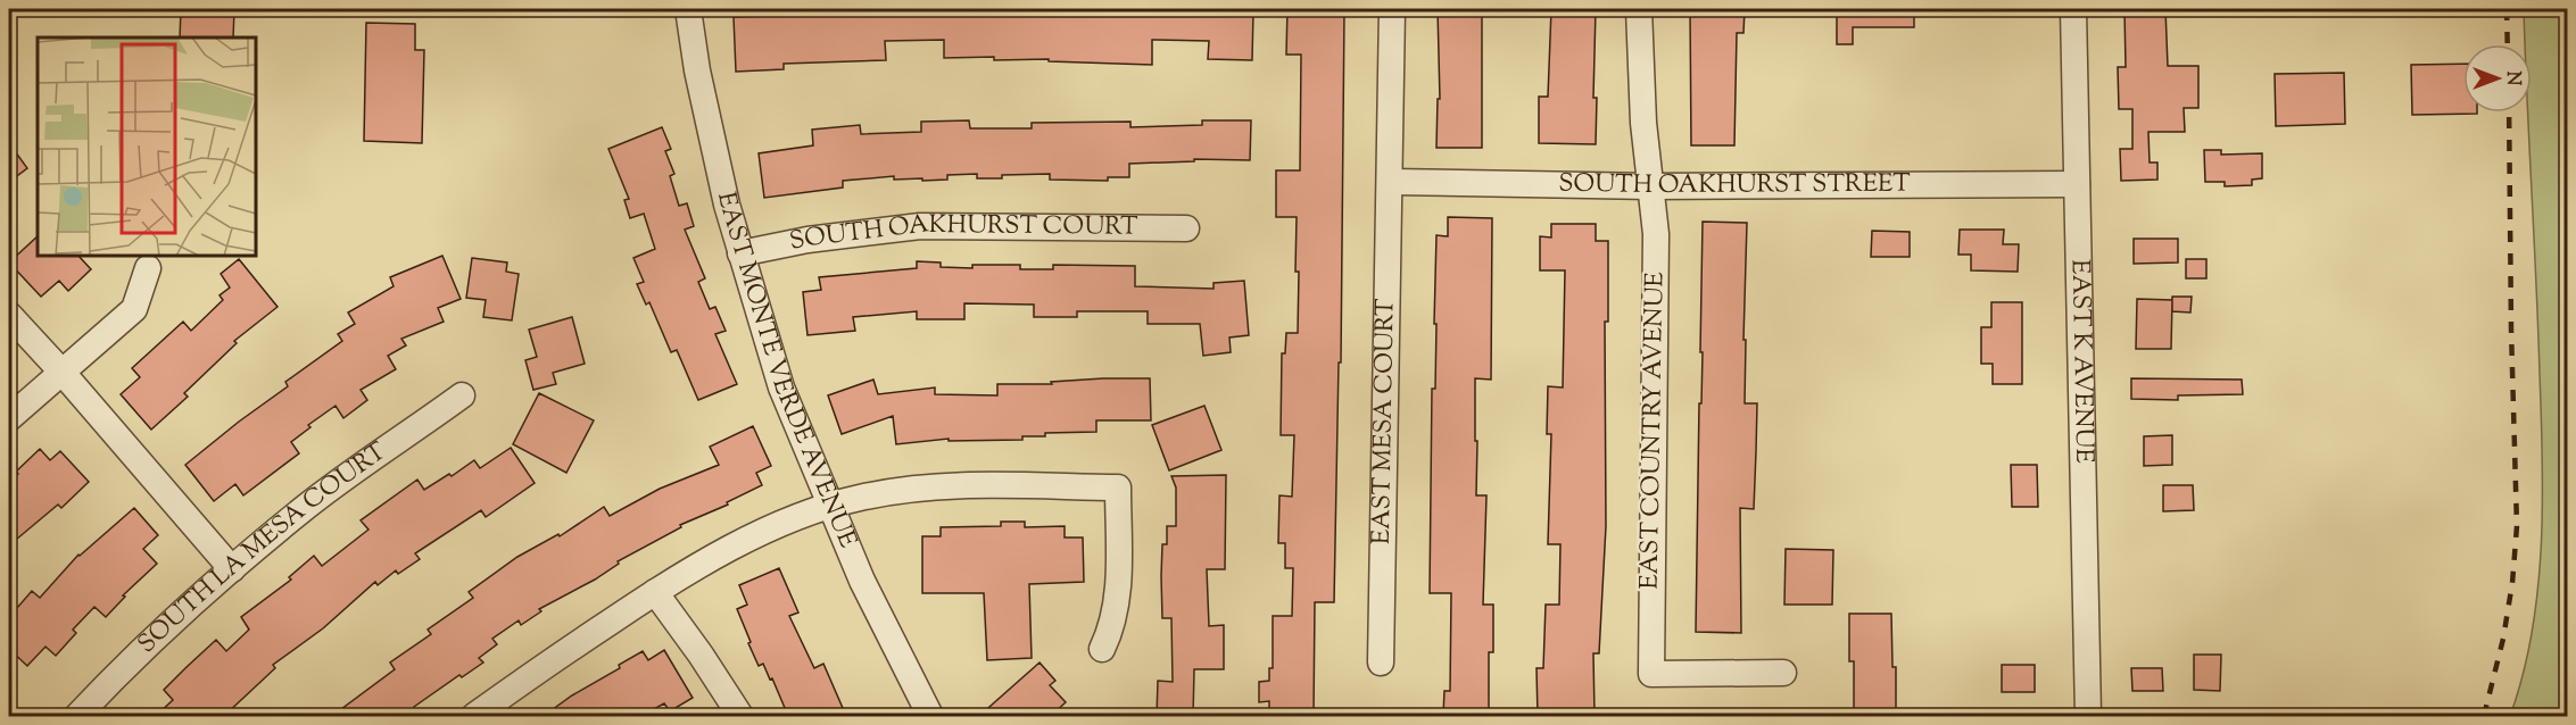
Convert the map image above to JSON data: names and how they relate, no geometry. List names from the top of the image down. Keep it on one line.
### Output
{"streets":{"street":["SOUTH OAKHURST STREET","SOUTH OAKHURST COURT","EAST K AVENUE","EAST MONTE VERDE AVENUE","EAST MESA COURT","EAST COUNTRY AVENUE","SOUTH LA MESA COURT"]},"crossings":[["SOUTH OAKHURST STREET","EAST K AVENUE"],["SOUTH OAKHURST STREET","EAST MESA COURT"],["SOUTH OAKHURST STREET","EAST COUNTRY AVENUE"],["SOUTH OAKHURST COURT","EAST MONTE VERDE AVENUE"]],"north":"right"}
